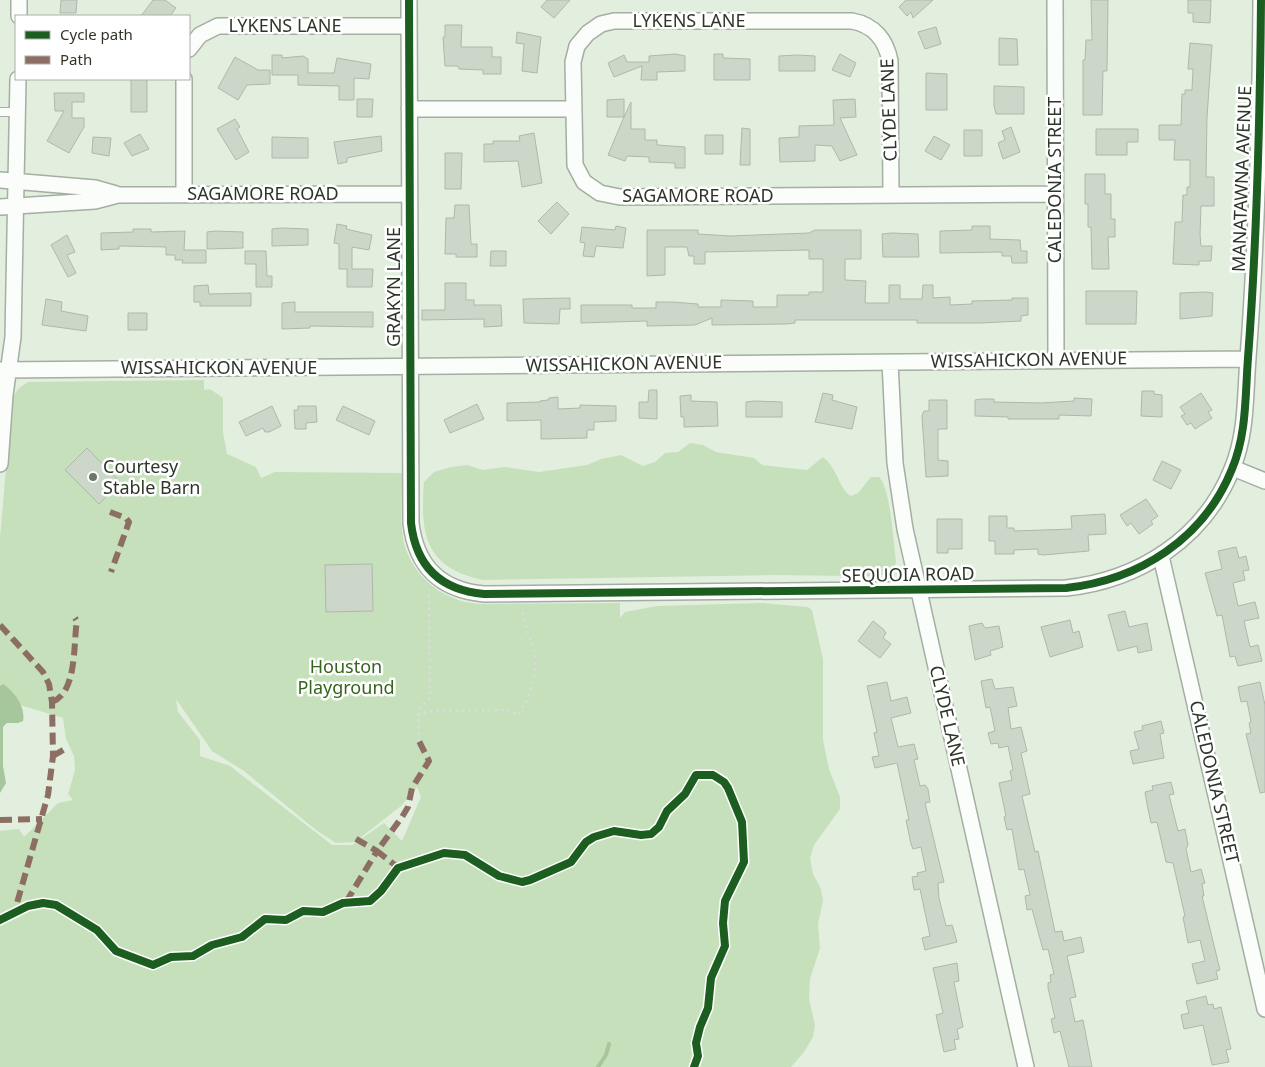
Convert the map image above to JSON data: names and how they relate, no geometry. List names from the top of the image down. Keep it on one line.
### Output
{"streets":{"street":["LYKENS LANE","CLYDE LANE","MANATAWNA AVENUE","CALEDONIA STREET","SAGAMORE ROAD","GRAKYN LANE","WISSAHICKON AVENUE","SEQUOIA ROAD"]},"crossings":[["LYKENS LANE","CLYDE LANE"],["LYKENS LANE","SAGAMORE ROAD"],["LYKENS LANE","GRAKYN LANE"],["CLYDE LANE","SAGAMORE ROAD"],["CLYDE LANE","WISSAHICKON AVENUE"],["CLYDE LANE","SEQUOIA ROAD"],["MANATAWNA AVENUE","WISSAHICKON AVENUE"],["MANATAWNA AVENUE","SEQUOIA ROAD"],["CALEDONIA STREET","SAGAMORE ROAD"],["CALEDONIA STREET","WISSAHICKON AVENUE"],["CALEDONIA STREET","SEQUOIA ROAD"],["SAGAMORE ROAD","GRAKYN LANE"],["GRAKYN LANE","WISSAHICKON AVENUE"],["GRAKYN LANE","SEQUOIA ROAD"],["WISSAHICKON AVENUE","SEQUOIA ROAD"]],"parks":["Houston Playground"],"places":["Courtesy Stable Barn"],"legend":["Cycle path","Path"]}
